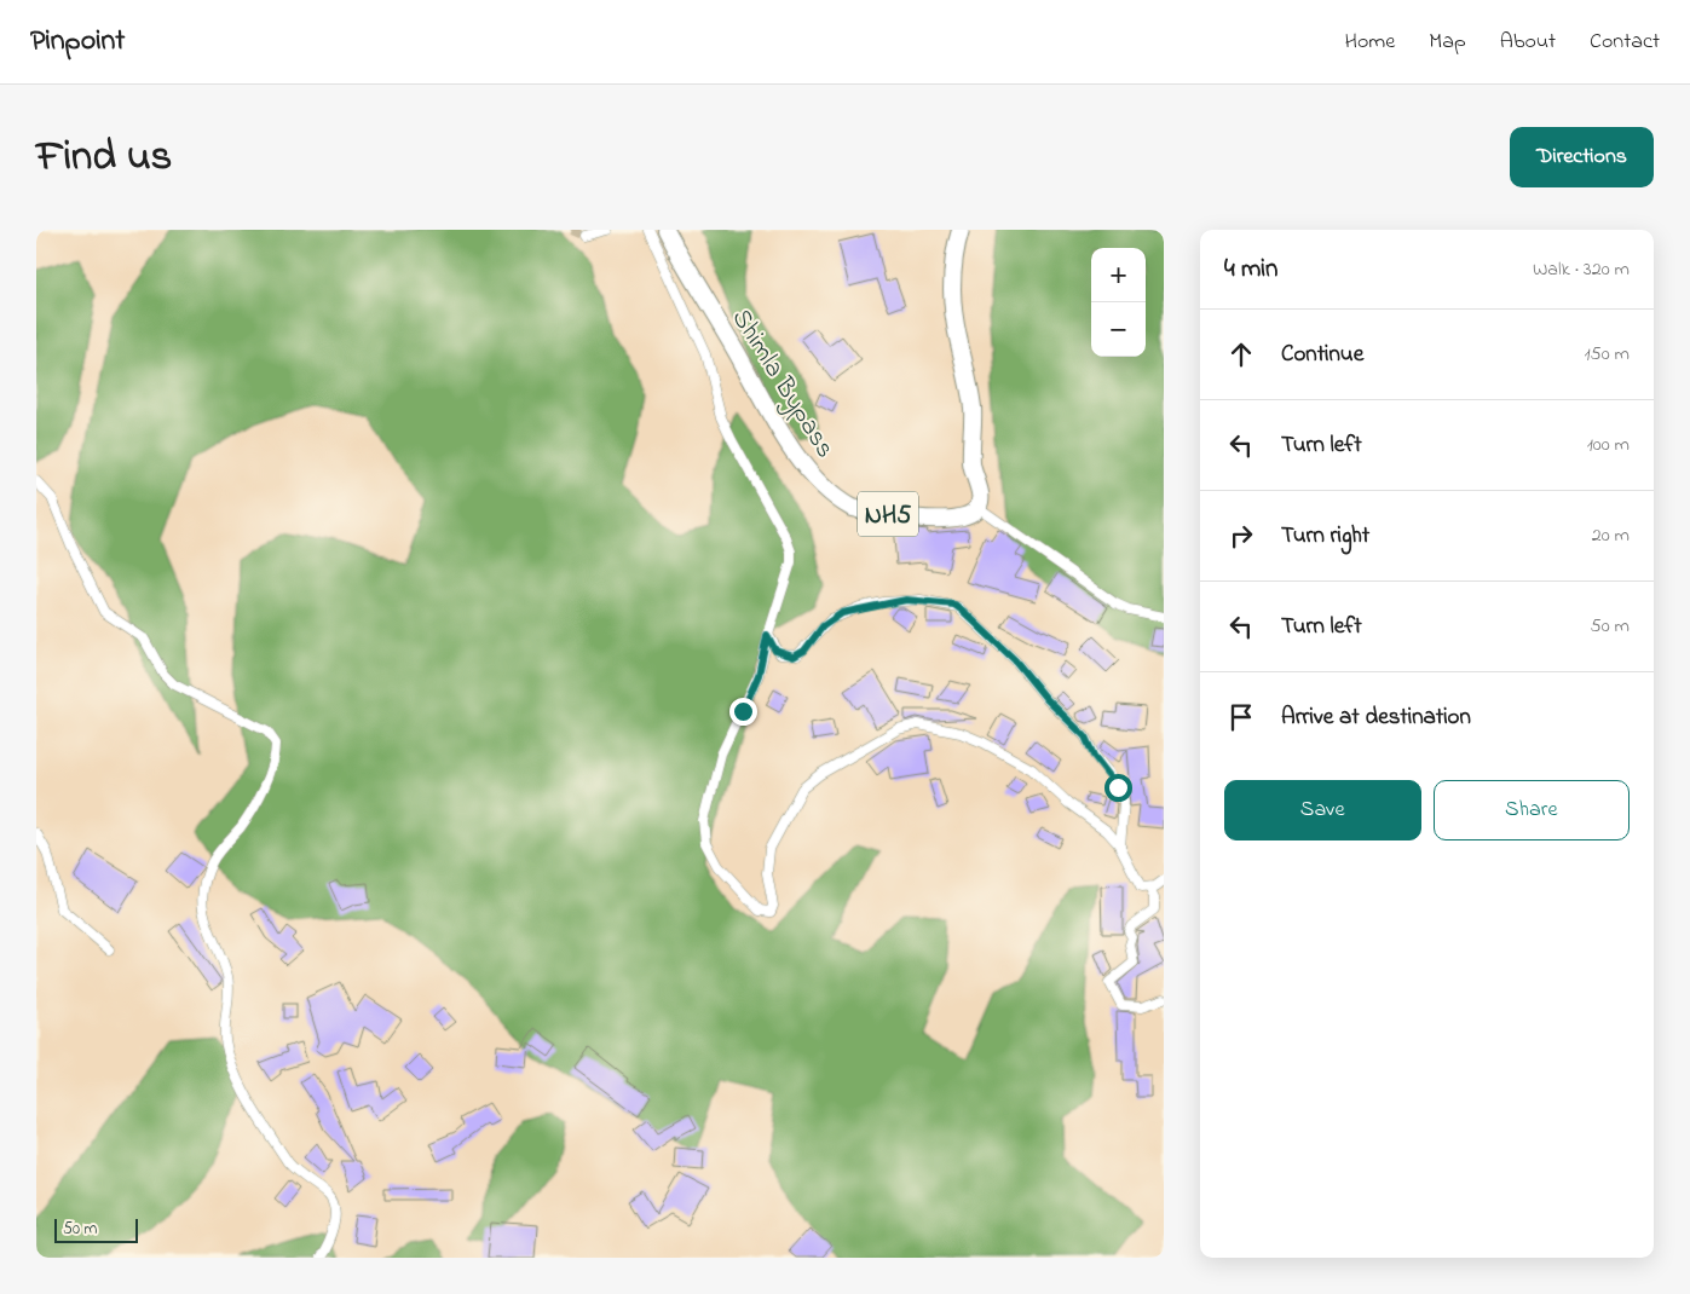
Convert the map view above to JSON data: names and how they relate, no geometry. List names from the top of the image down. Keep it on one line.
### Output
{"streets":{"highway":["Shimla Bypass","NH5"]},"scale_bar":"50 m","page":{"header":"Pinpoint","nav":["Home","Map","About","Contact"],"title":"Find us","buttons":["Directions",["Save","Share"]],"heading":["4 min","Walk · 320 m"],"map_buttons":["+","−"],"list":[["Continue","150 m"],["Turn left","100 m"],["Turn right","20 m"],["Turn left","50 m"],"Arrive at destination"],"scale":"50 m"}}
